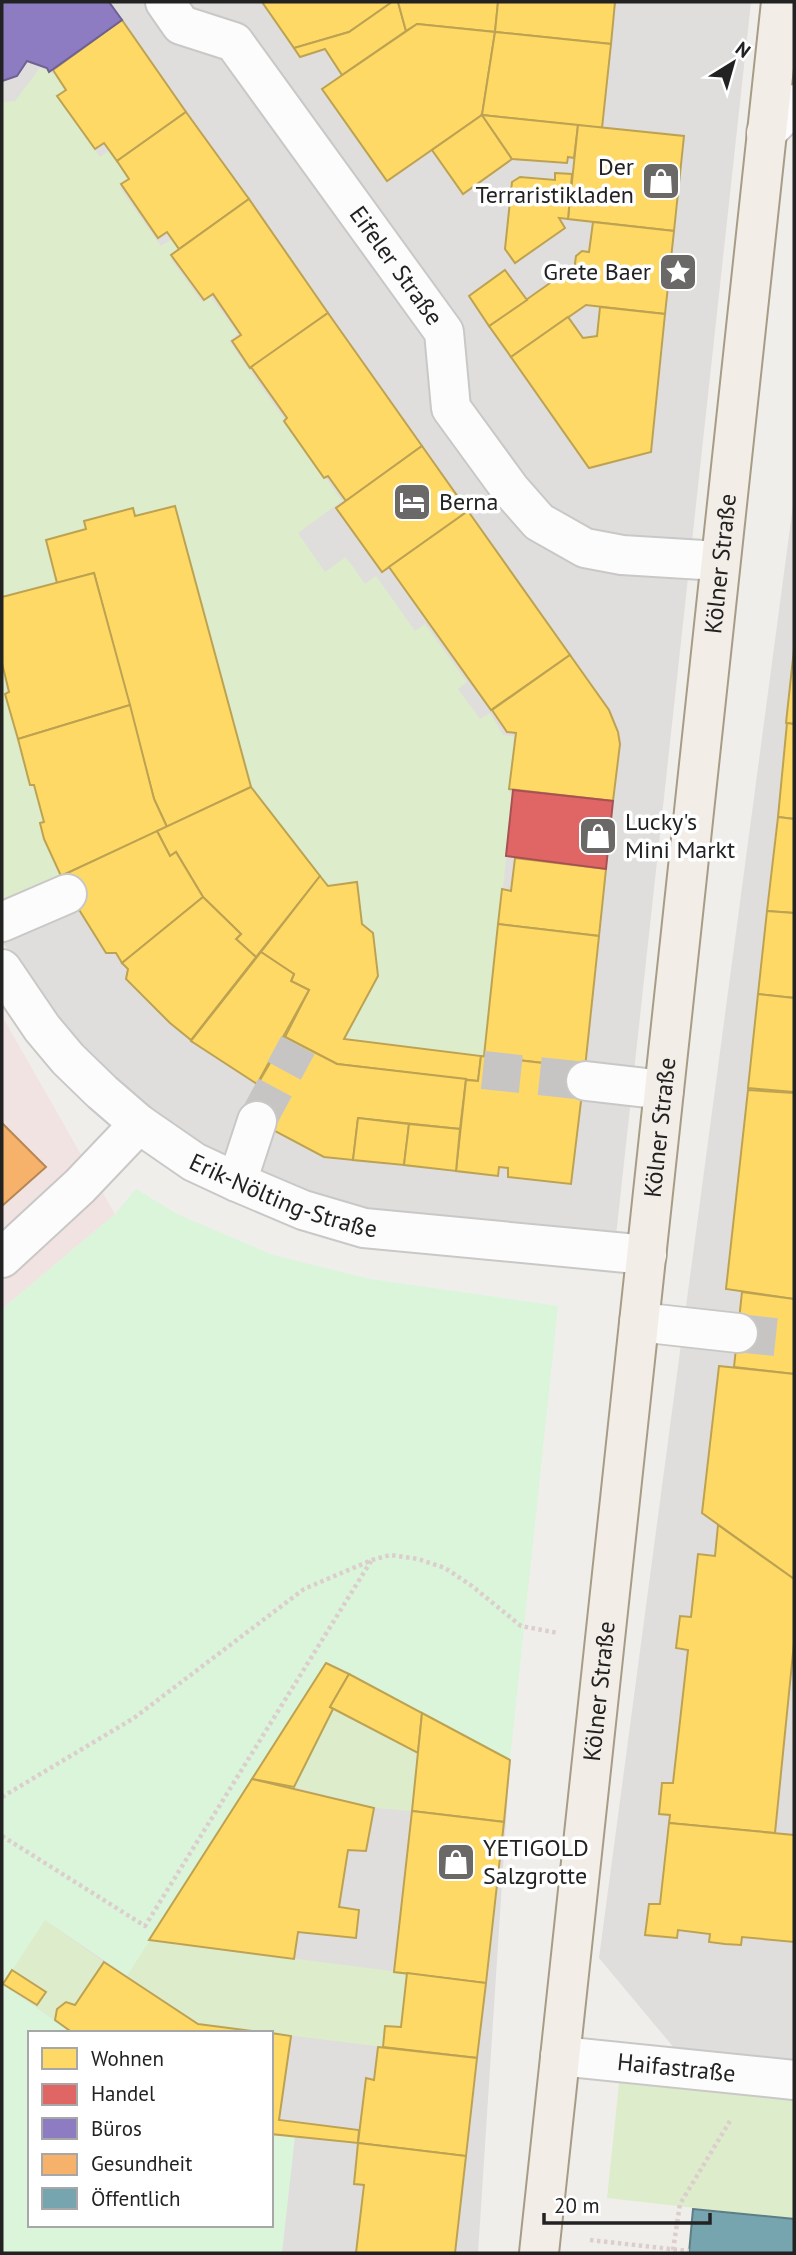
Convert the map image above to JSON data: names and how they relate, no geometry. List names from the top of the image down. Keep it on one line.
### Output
{"streets":{"main road":["Kölner Straße"],"street":["Eifeler Straße","Erik-Nölting-Straße","Haifastraße"]},"crossings":[["Eifeler Straße","Kölner Straße"],["Kölner Straße","Erik-Nölting-Straße"],["Kölner Straße","Haifastraße"]],"places":{"shop":["Der Terraristikladen","Lucky's Mini Markt","YETIGOLD Salzgrotte"],"place":["Grete Baer"],"hotel":["Berna"]},"legend":["Wohnen","Handel","Büros","Gesundheit","Öffentlich"],"scale_bar":"20 m","north":"top right"}
